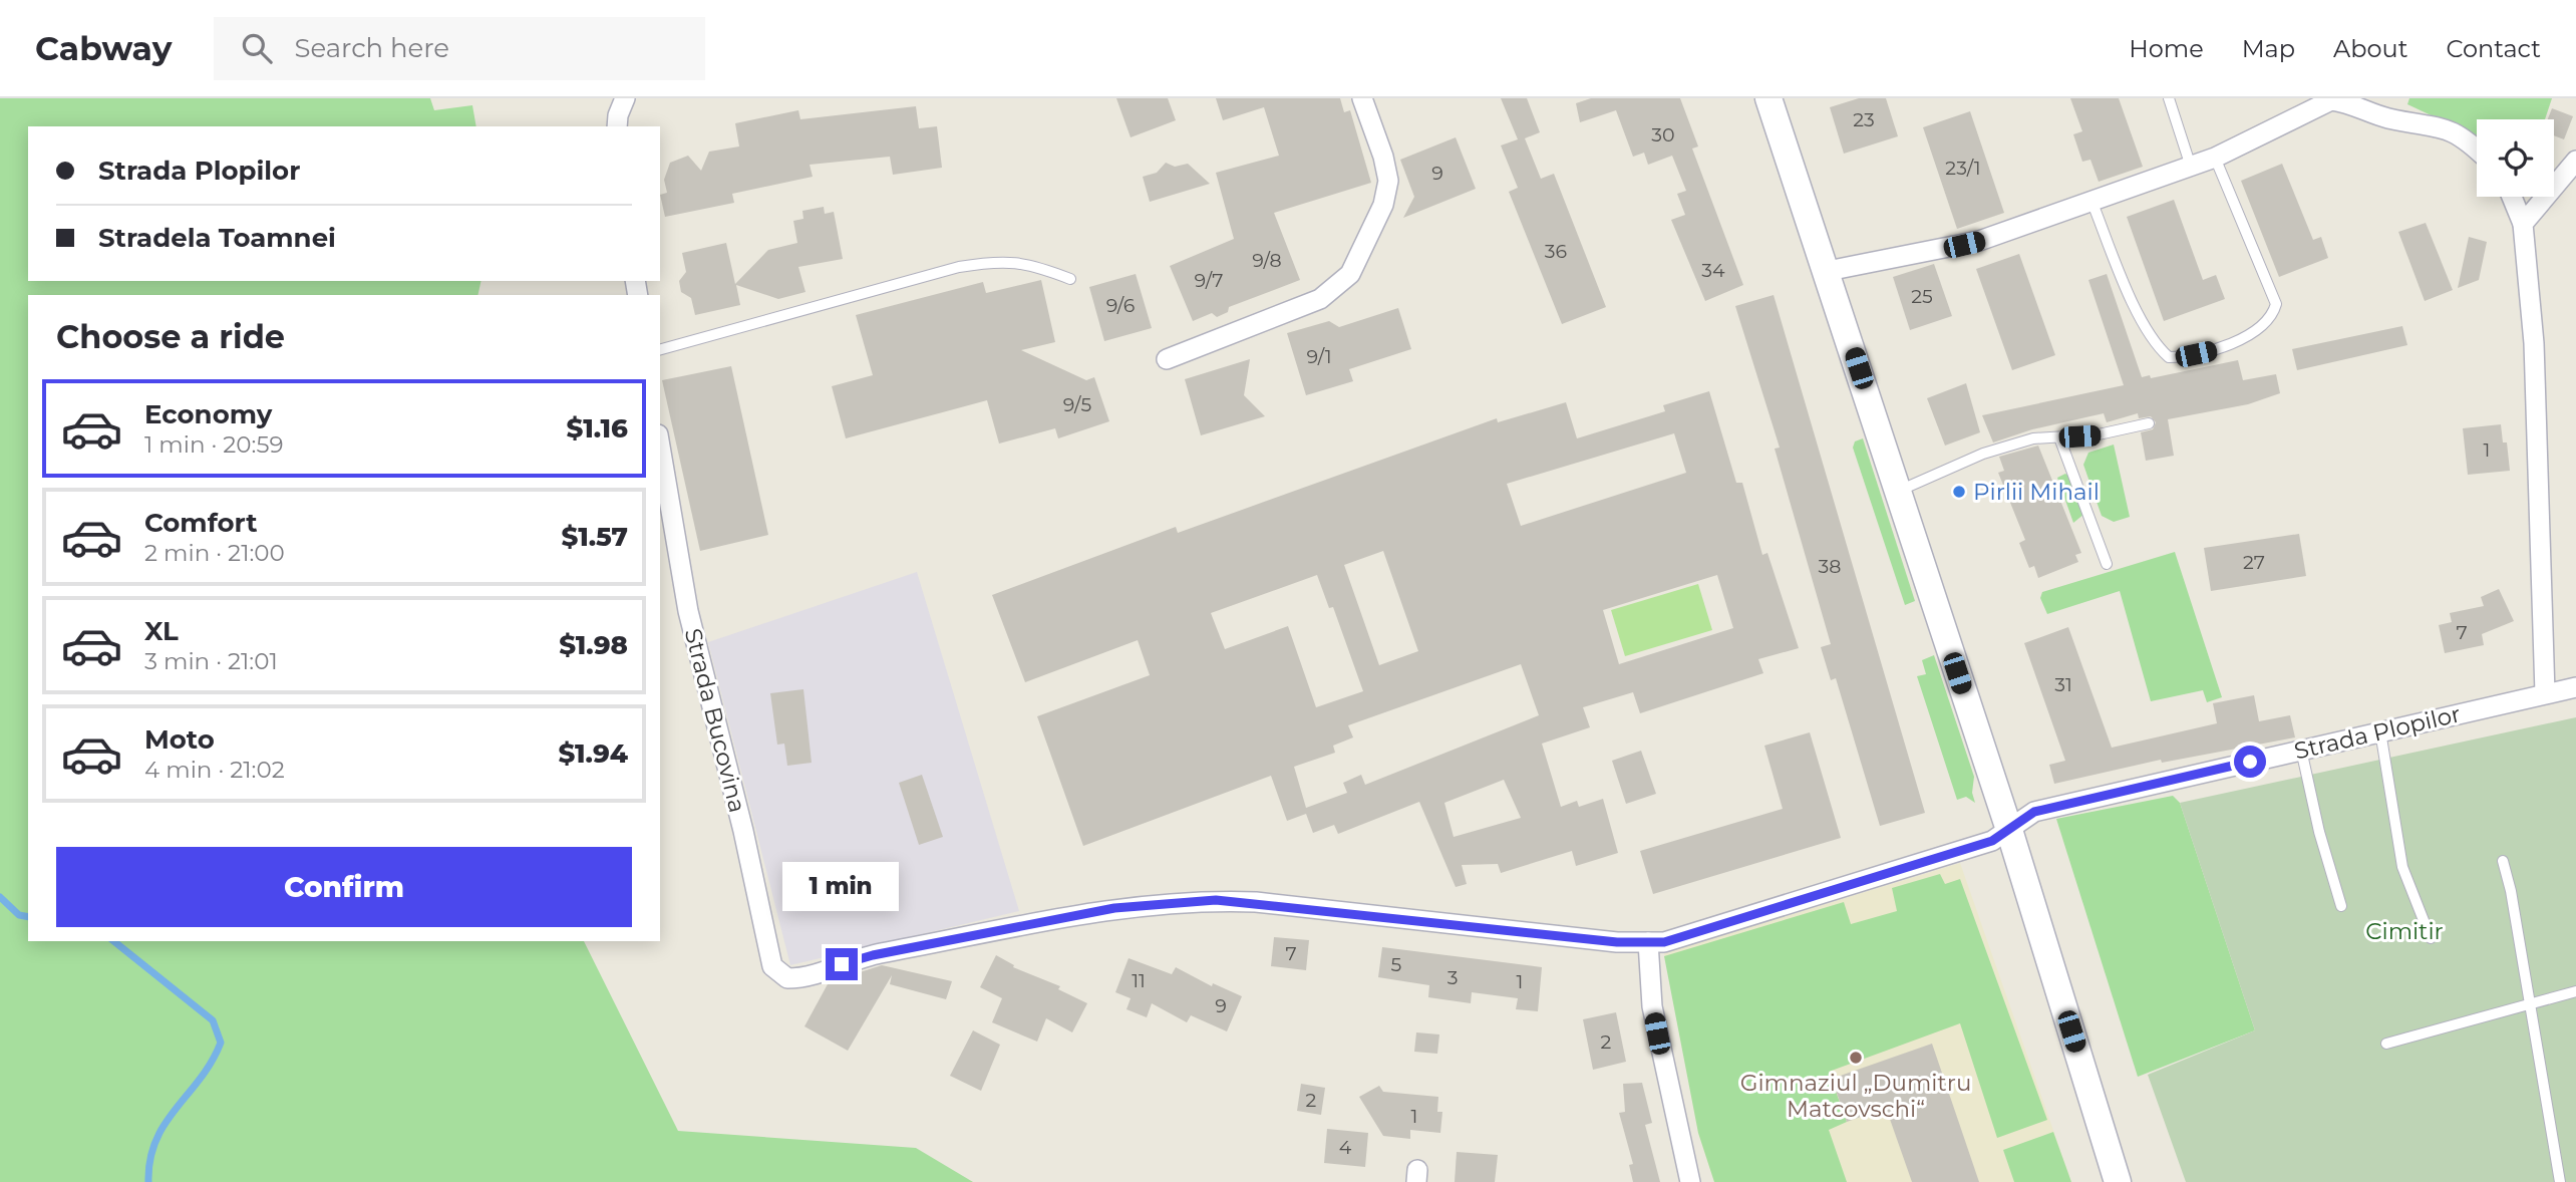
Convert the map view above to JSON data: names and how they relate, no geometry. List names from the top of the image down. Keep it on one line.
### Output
{"streets":{"street":["Strada Bucovina","Strada Plopilor"]},"crossings":[["Strada Bucovina","Strada Plopilor"]],"parks":["Cimitir"],"places":["Pirlii Mihail","Gimnaziul „Dumitru Matcovschi“"],"house_numbers":["23","30","23/1","9","36","9/8","34","9/7","25","9/6","9/1","9/5","1","27","38","7","31","7","5","3","11","1","9","2","2","1","4"],"page":{"header":"Cabway","search":"Search here","nav":["Home","Map","About","Contact"],"banner":["Strada Plopilor","Stradela Toamnei"],"heading":"Choose a ride","list":[{"name":"Economy","note":"1 min · 20:59","value":"$1.16"},{"name":"Comfort","note":"2 min · 21:00","value":"$1.57"},{"name":"XL","note":"3 min · 21:01","value":"$1.98"},{"name":"Moto","note":"4 min · 21:02","value":"$1.94"}],"buttons":"Confirm","bubble":"1 min"}}
